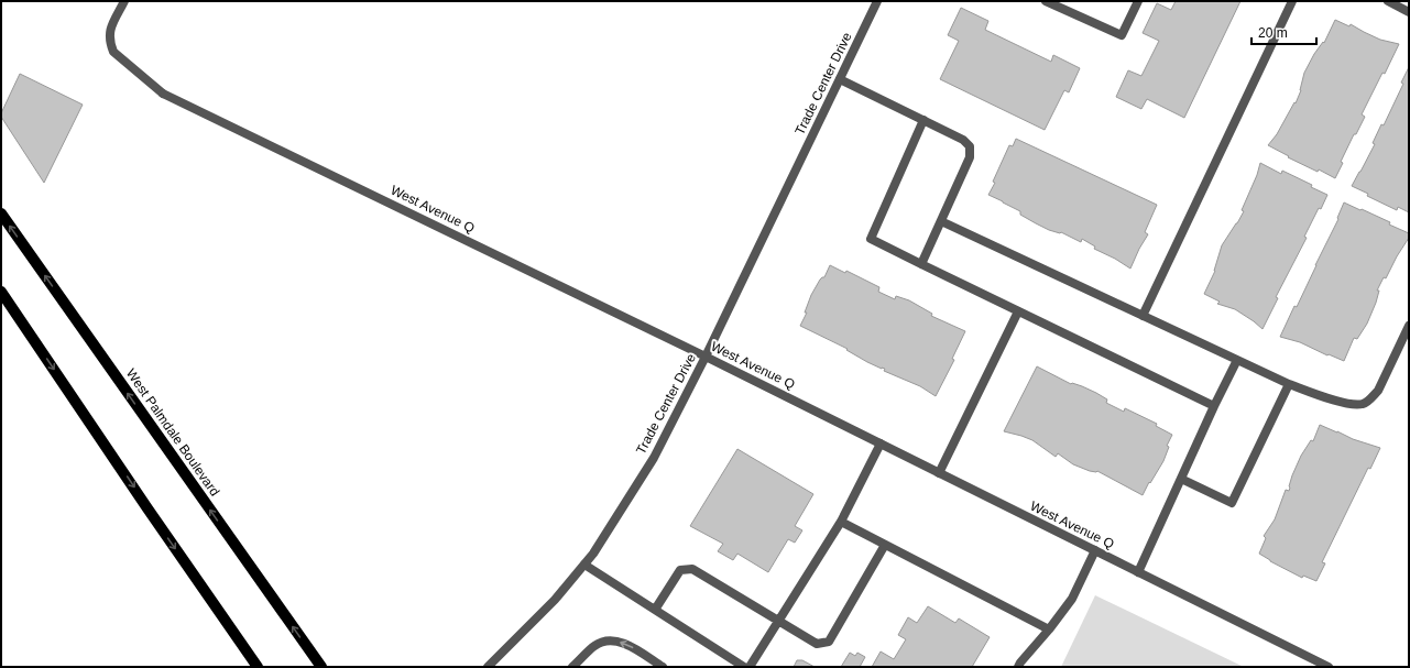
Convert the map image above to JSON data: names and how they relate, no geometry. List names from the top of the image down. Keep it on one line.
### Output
{"streets":{"main road":["West Palmdale Boulevard"],"street":["Trade Center Drive","West Avenue Q"]},"crossings":[["Trade Center Drive","West Avenue Q"]],"scale_bar":"20 m"}
